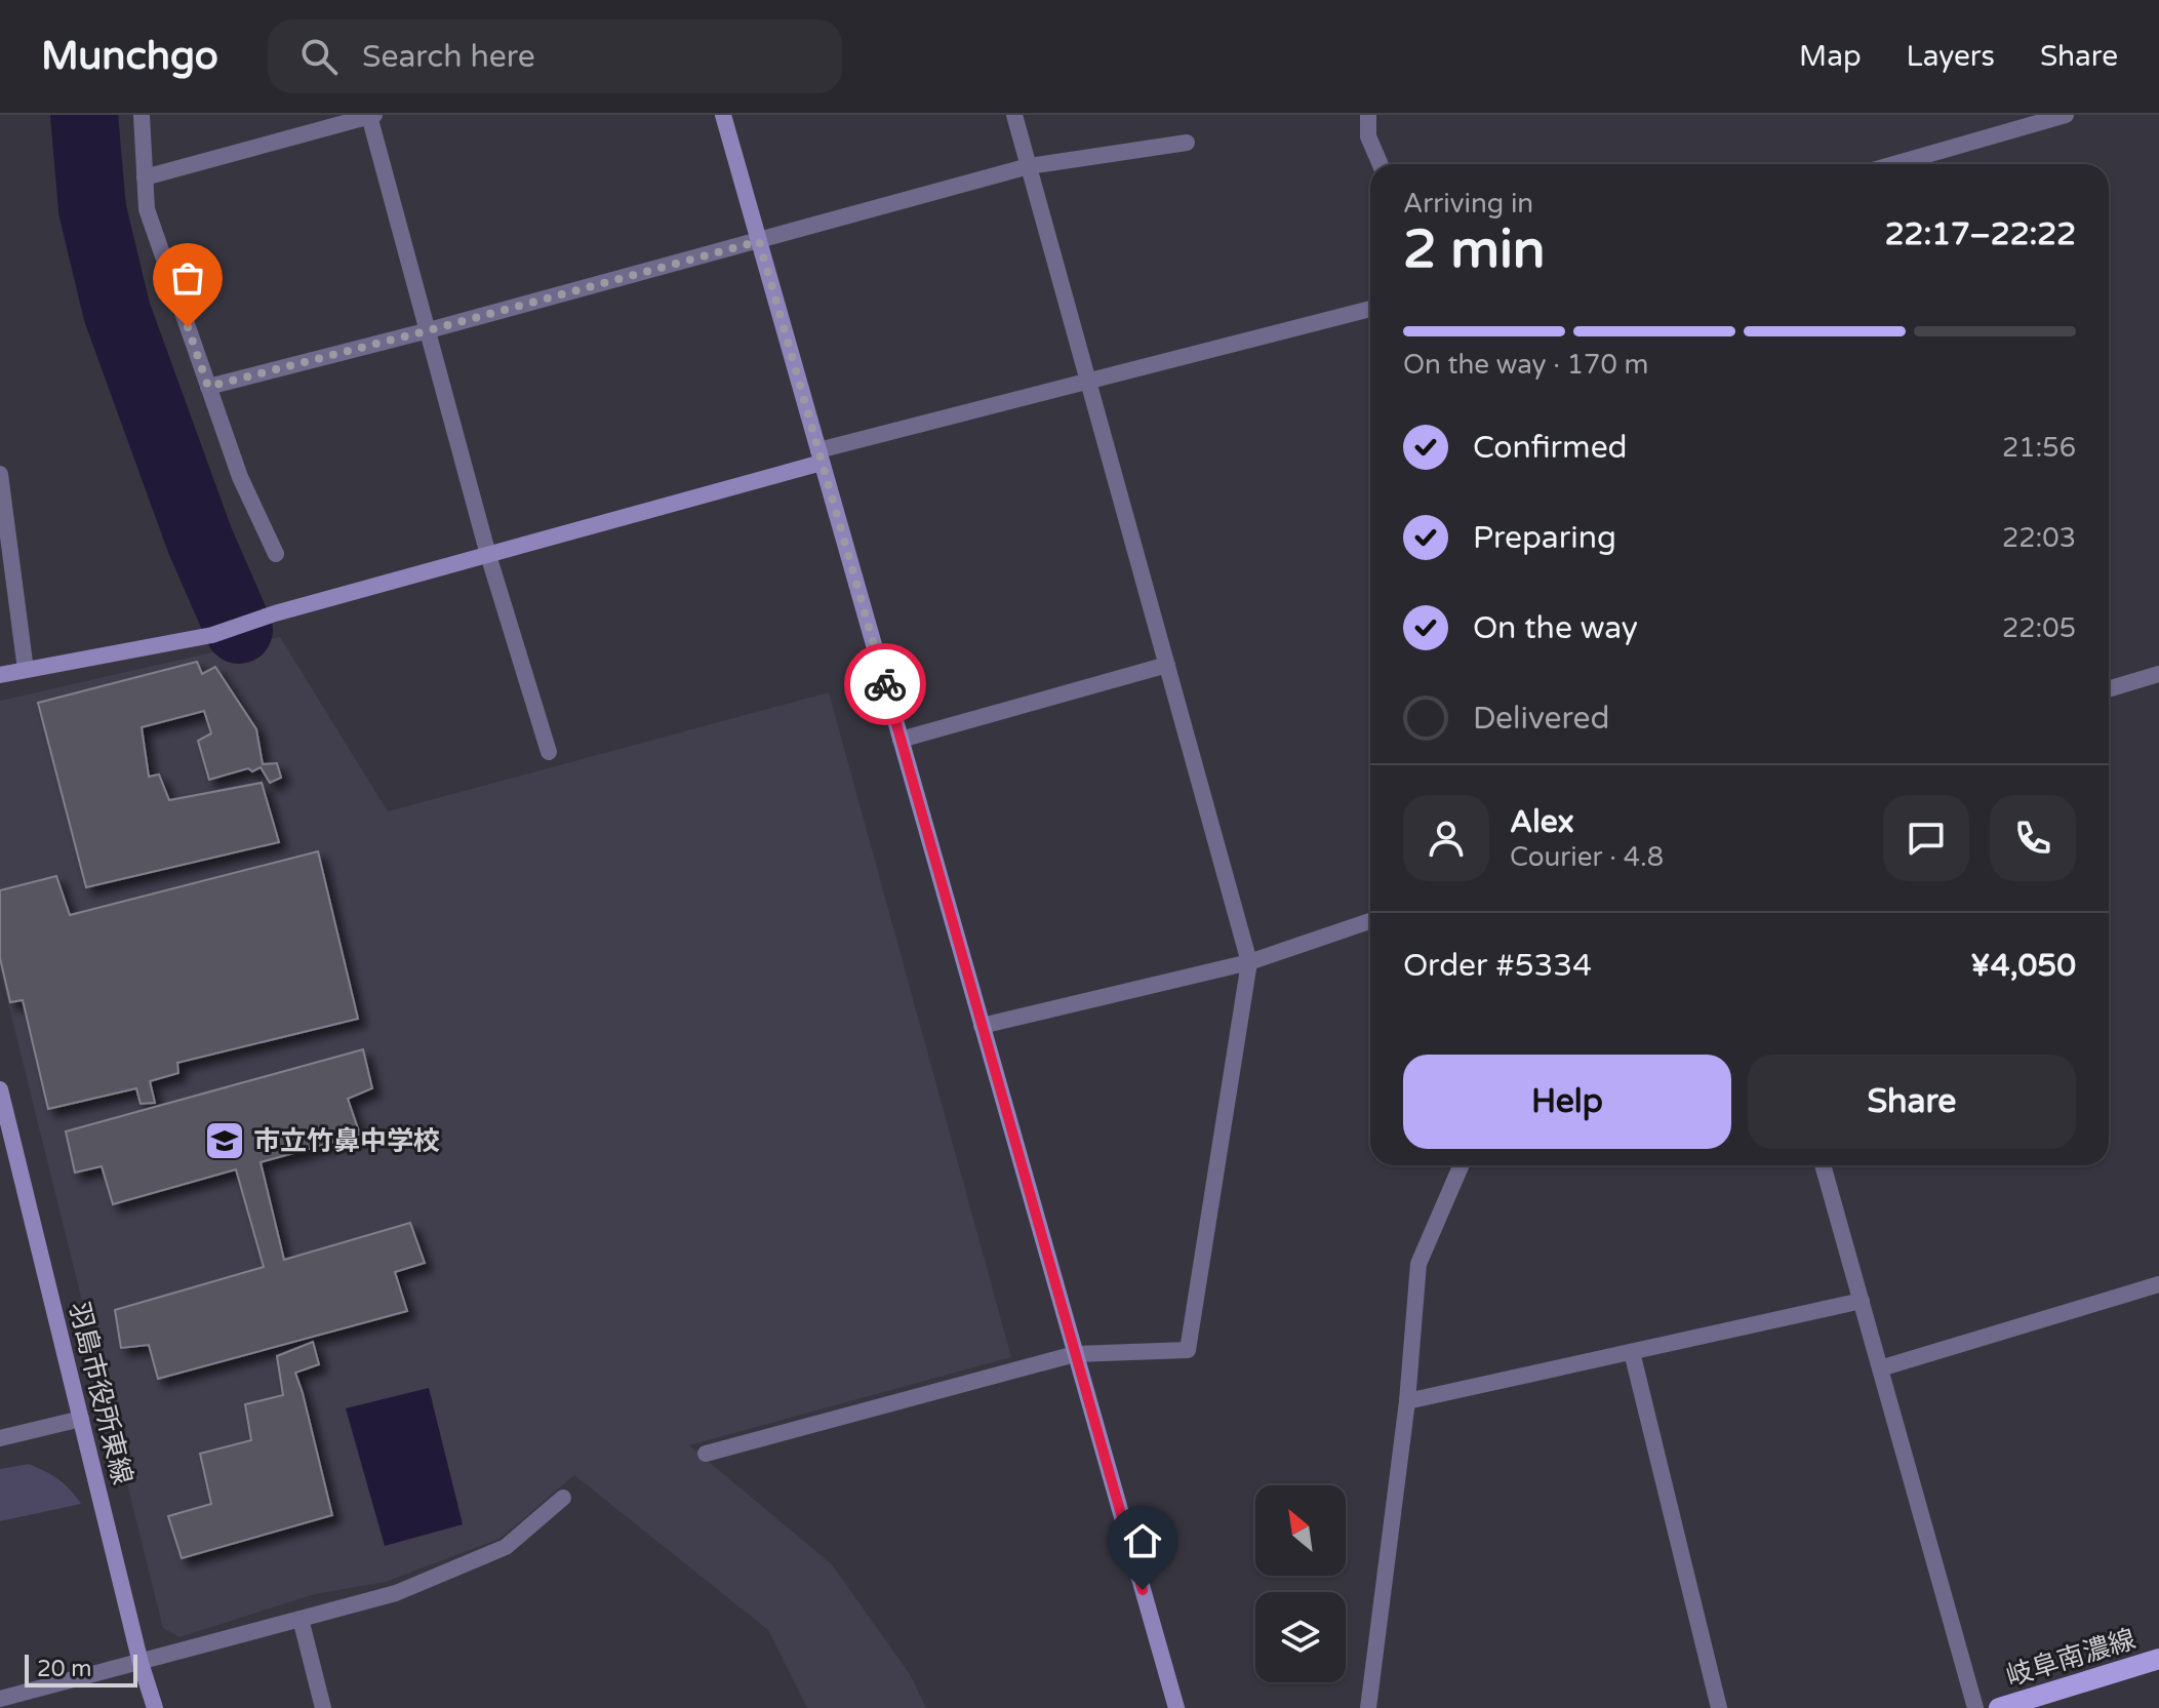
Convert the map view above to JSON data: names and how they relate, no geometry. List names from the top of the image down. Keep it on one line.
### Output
{"streets":{"main road":["羽島市役所東線","岐阜南濃線"]},"places":{"school or university":["市立竹鼻中学校"]},"scale_bar":"20 m","north":"top left","page":{"header":"Munchgo","search":"Search here","nav":["Map","Layers","Share"],"heading":["2 min","Arriving in","22:17–22:22"],"panel":["Alex","Courier · 4.8","Order #5334","¥4,050"],"bar":"On the way · 170 m","list":[["Confirmed","21:56"],["Preparing","22:03"],["On the way","22:05"],"Delivered"],"buttons":["Help","Share"],"scale":"20 m"}}
